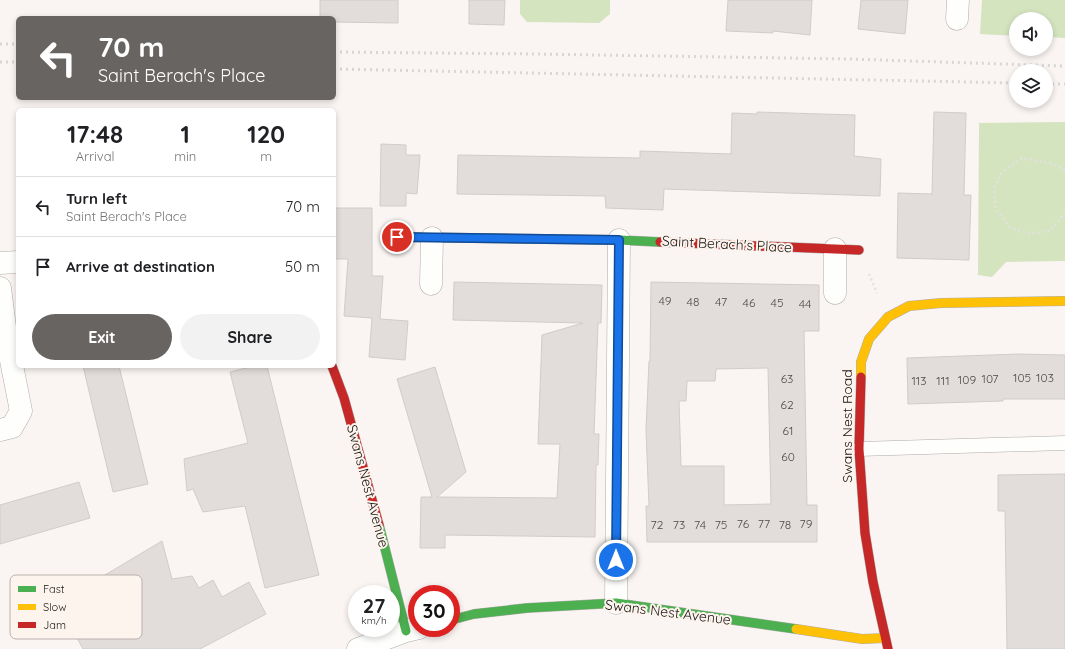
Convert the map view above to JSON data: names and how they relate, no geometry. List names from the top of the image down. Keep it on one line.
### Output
{"streets":{"street":["Saint Berach's Place","Swans Nest Road","Swans Nest Avenue"]},"crossings":[["Swans Nest Road","Swans Nest Avenue"]],"house_numbers":["49","48","47","46","45","44","105","103","63","107","109","113","111","62","61","60","76","77","79","72","73","74","75","78"],"legend":["Fast","Slow","Jam"],"page":{"turn":["70 m","Saint Berach's Place"],"eta":["17:48","Arrival","1","min","120","m"],"list":[{"name":"Turn left","note":"Saint Berach's Place","value":"70 m"},{"name":"Arrive at destination","value":"50 m"}],"buttons":["Exit","Share"],"speed":"27 km/h","limit":"30"}}
